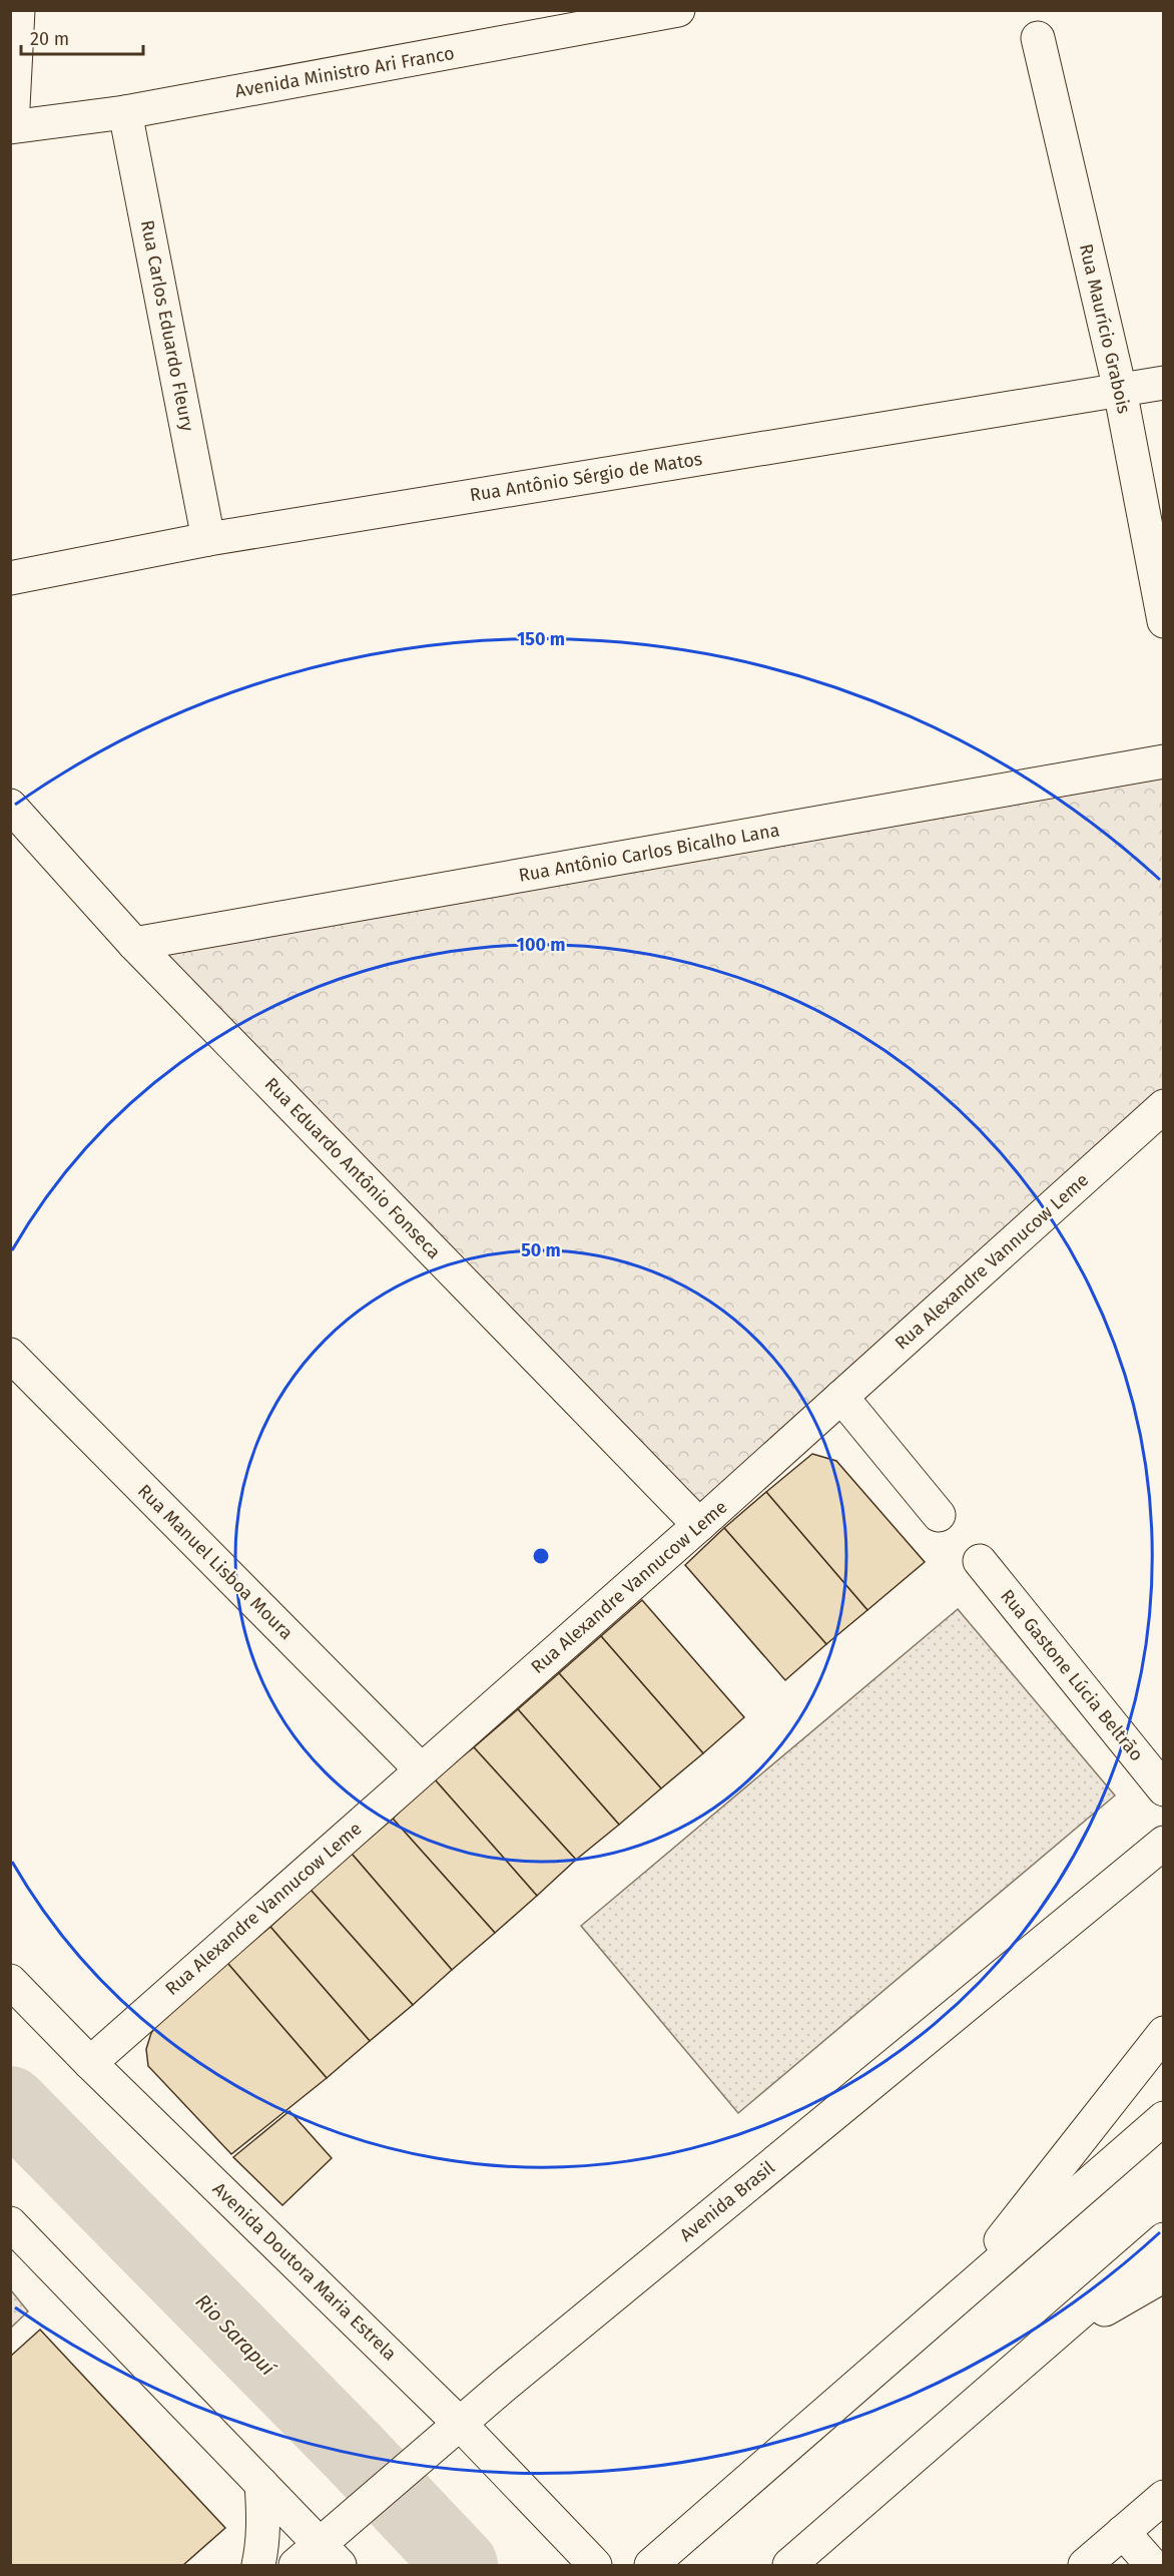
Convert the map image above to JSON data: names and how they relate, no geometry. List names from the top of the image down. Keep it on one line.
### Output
{"streets":{"main road":["Avenida Ministro Ari Franco","Rua Carlos Eduardo Fleury","Rua Maurício Grabois","Rua Antônio Sérgio de Matos","Rua Antônio Carlos Bicalho Lana","Rua Eduardo Antônio Fonseca","Rua Alexandre Vannucow Leme","Rua Manuel Lisboa Moura","Rua Gastone Lúcia Beltrão","Avenida Brasil","Avenida Doutora Maria Estrela"]},"crossings":[["Avenida Ministro Ari Franco","Rua Carlos Eduardo Fleury"],["Rua Carlos Eduardo Fleury","Rua Antônio Sérgio de Matos"],["Rua Maurício Grabois","Rua Antônio Sérgio de Matos"],["Rua Antônio Carlos Bicalho Lana","Rua Eduardo Antônio Fonseca"],["Rua Eduardo Antônio Fonseca","Rua Alexandre Vannucow Leme"],["Rua Alexandre Vannucow Leme","Rua Manuel Lisboa Moura"],["Rua Alexandre Vannucow Leme","Avenida Doutora Maria Estrela"],["Avenida Brasil","Avenida Doutora Maria Estrela"]],"water":["Rio Sarapuí"],"scale_bar":"20 m","rings":["150 m","100 m","50 m"]}
